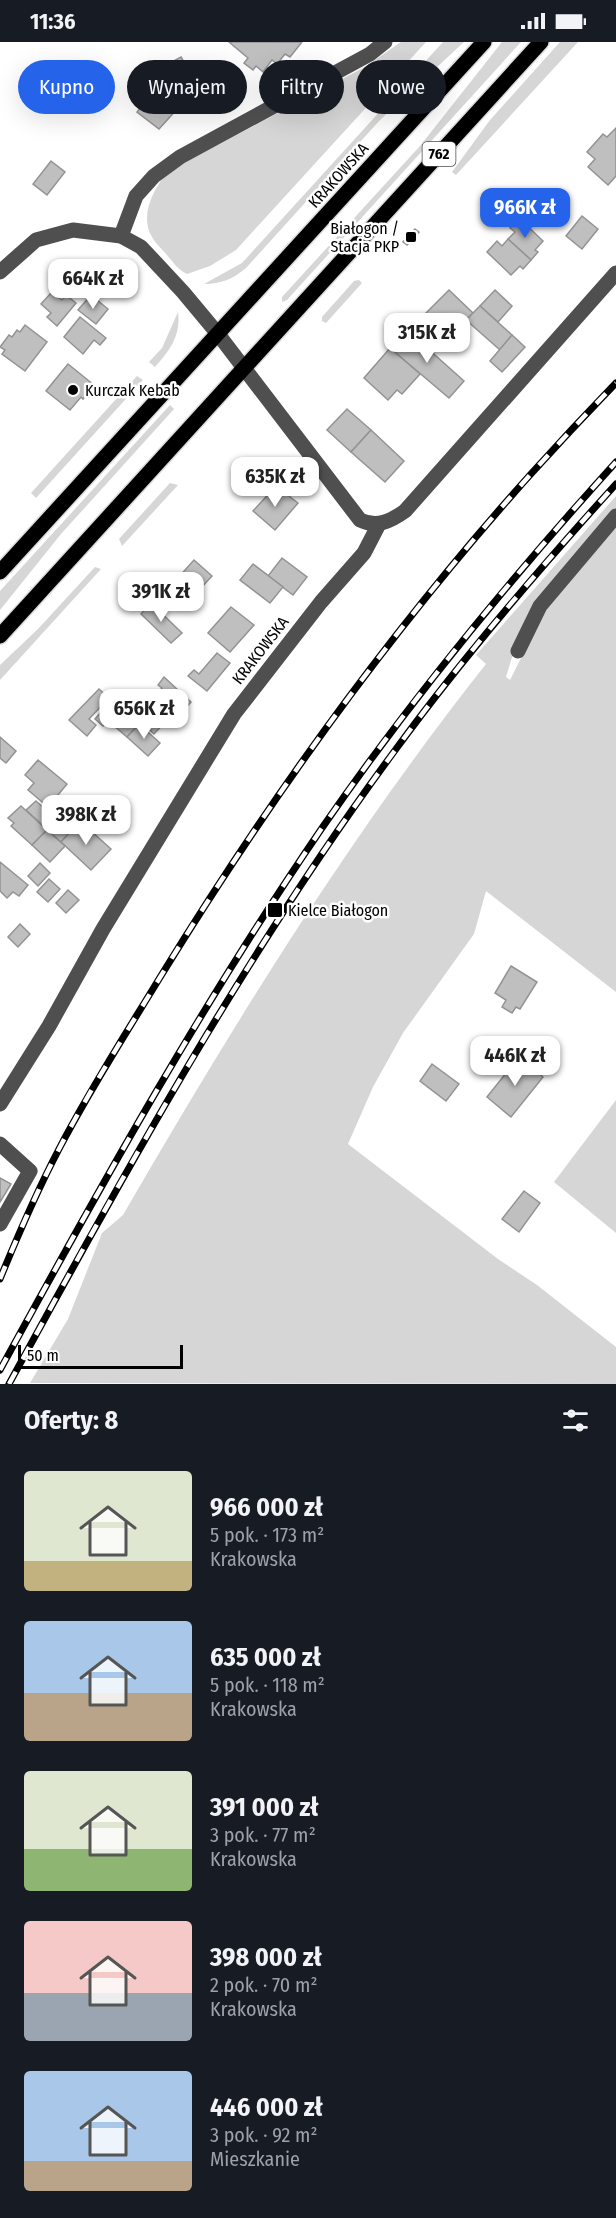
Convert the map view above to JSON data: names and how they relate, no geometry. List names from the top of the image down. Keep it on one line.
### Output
{"streets":{"main road":["762","KRAKOWSKA"]},"places":{"transit":["Białogon / Stacja PKP","Kielce Białogon"],"other":["Kurczak Kebab"]},"scale_bar":"50 m","page":{"status":"11:36","chip":["Kupno","Wynajem","Filtry","Nowe"],"price":["966K zł","664K zł","315K zł","635K zł","391K zł","656K zł","398K zł","446K zł"],"scale":"50 m","heading":"Oferty: 8","list":[{"name":"966 000 zł","note":"5 pok. · 173 m² · Krakowska"},{"name":"635 000 zł","note":"5 pok. · 118 m² · Krakowska"},{"name":"391 000 zł","note":"3 pok. · 77 m² · Krakowska"},{"name":"398 000 zł","note":"2 pok. · 70 m² · Krakowska"},{"name":"446 000 zł","note":"3 pok. · 92 m² · Mieszkanie"}]}}
